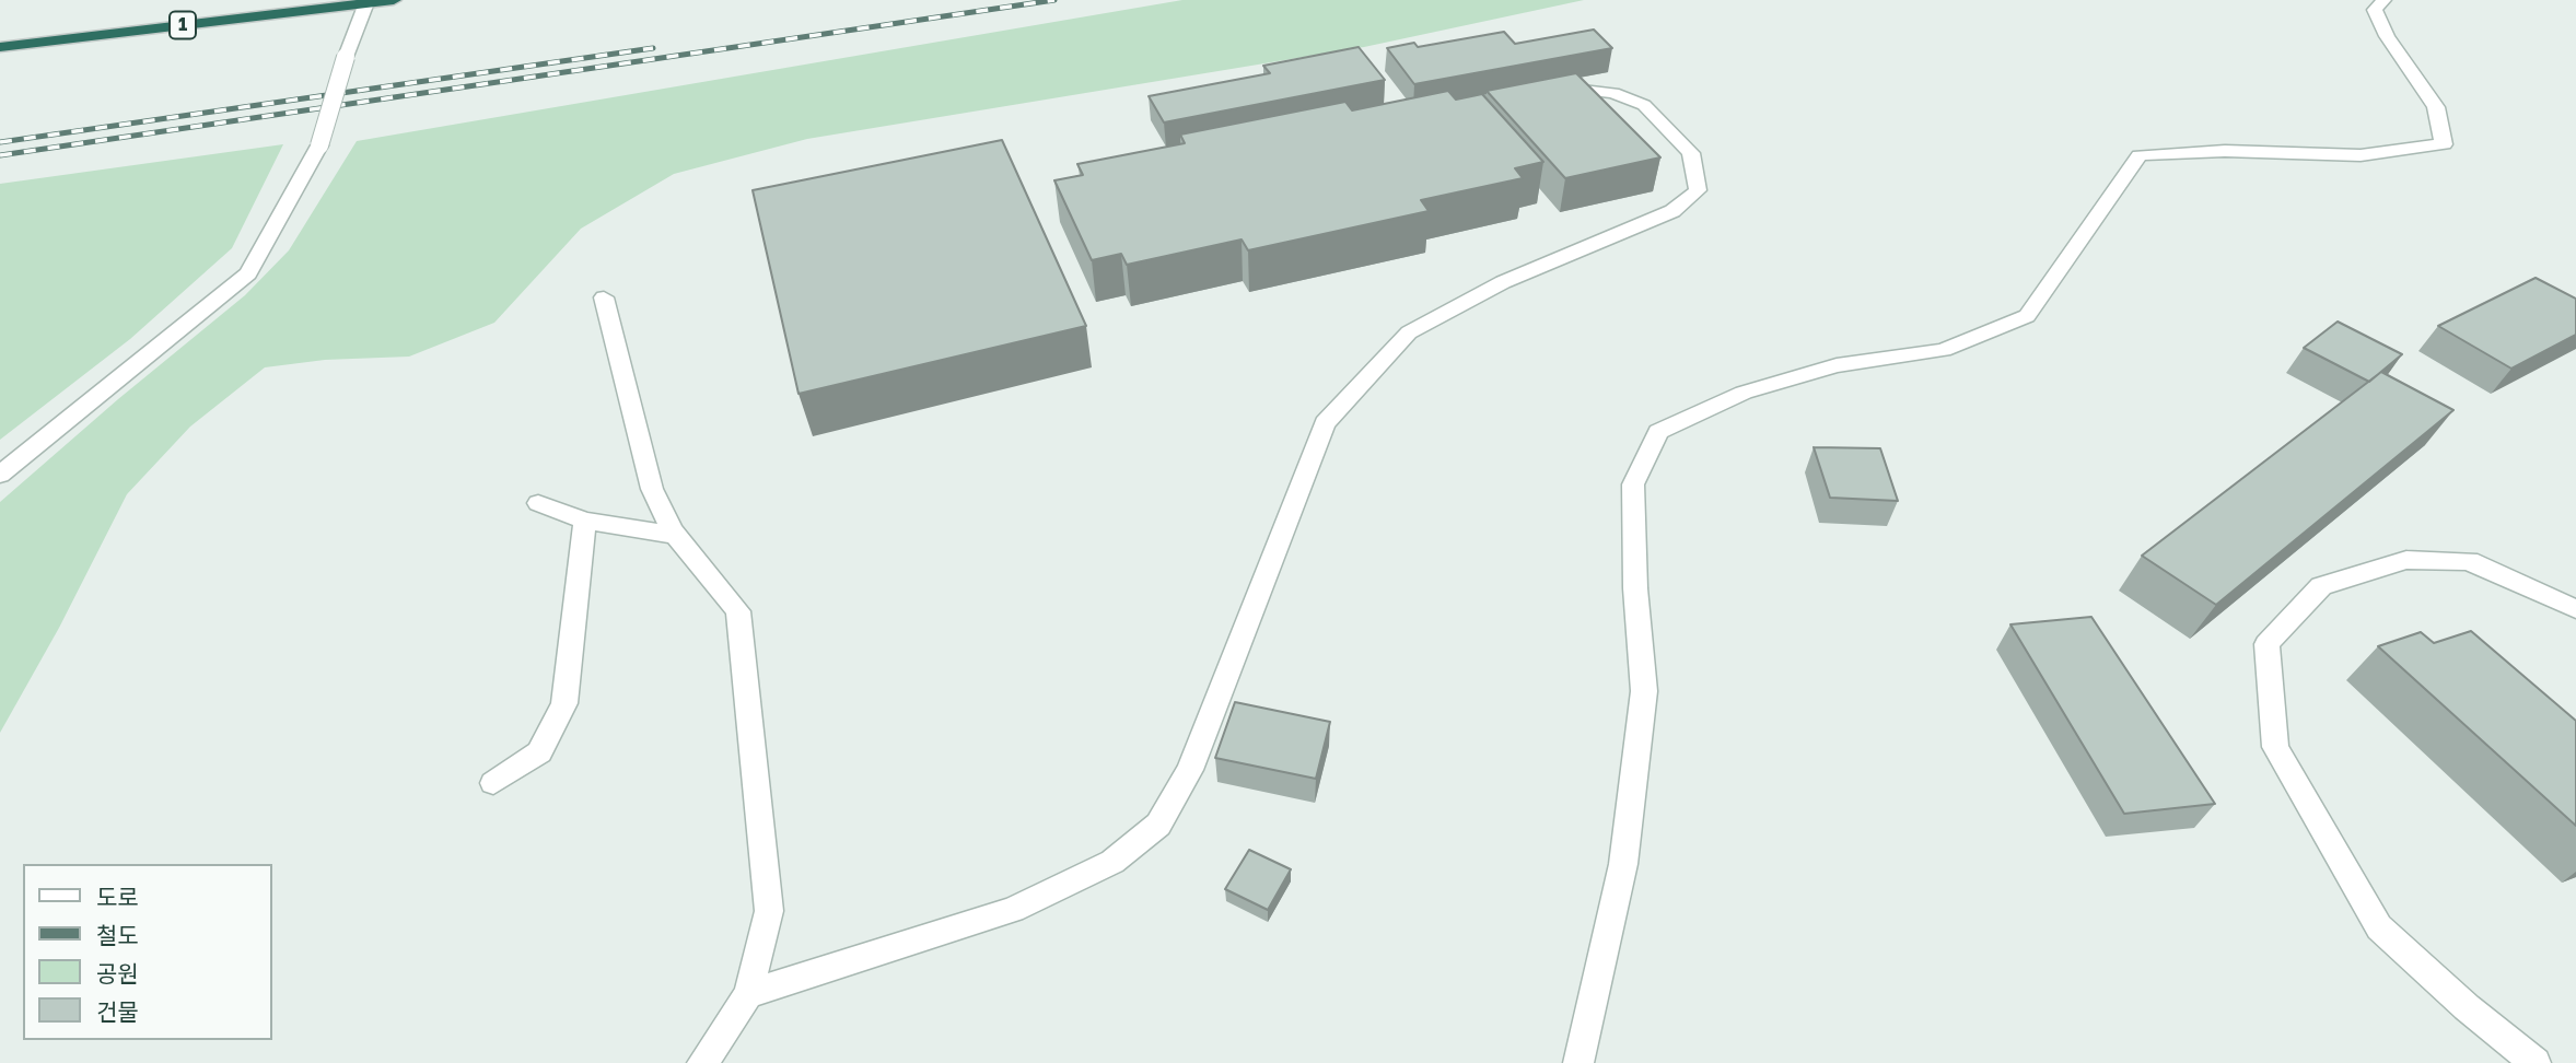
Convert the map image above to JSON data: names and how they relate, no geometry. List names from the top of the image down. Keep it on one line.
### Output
{"streets":{"highway":["1"]},"legend":["도로","철도","공원","건물"]}
